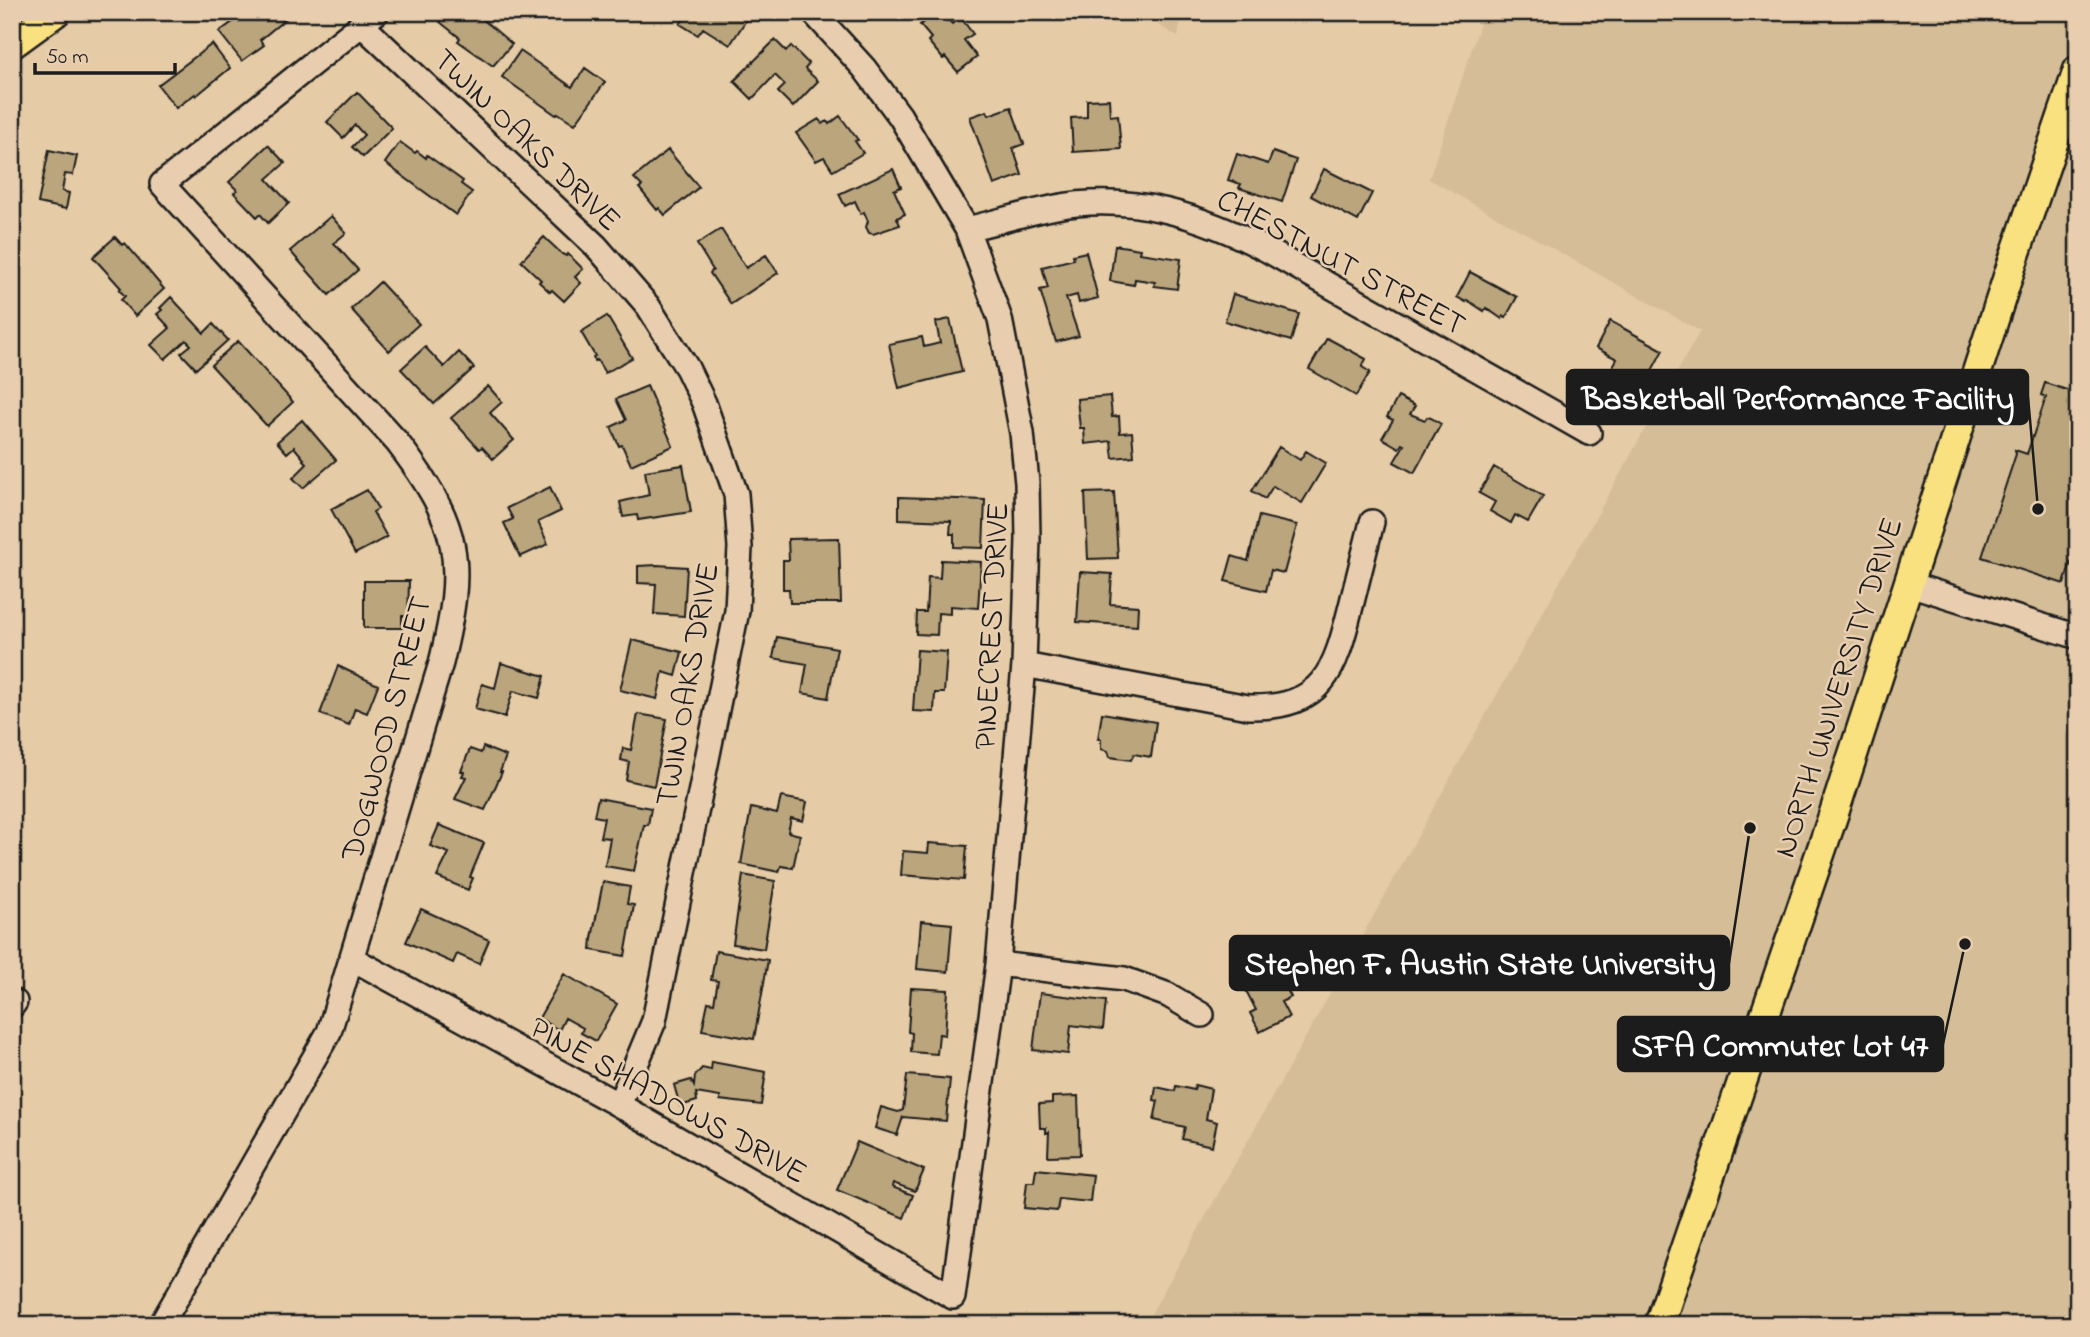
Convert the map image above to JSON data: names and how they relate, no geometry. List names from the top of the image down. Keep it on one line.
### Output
{"streets":{"main road":["NORTH UNIVERSITY DRIVE"],"street":["TWIN OAKS DRIVE","CHESTNUT STREET","PINECREST DRIVE","DOGWOOD STREET","PINE SHADOWS DRIVE"]},"crossings":[["TWIN OAKS DRIVE","DOGWOOD STREET"],["TWIN OAKS DRIVE","PINE SHADOWS DRIVE"],["CHESTNUT STREET","PINECREST DRIVE"],["PINECREST DRIVE","PINE SHADOWS DRIVE"],["DOGWOOD STREET","PINE SHADOWS DRIVE"]],"places":["Basketball Performance Facility","Stephen F. Austin State University","SFA Commuter Lot 47"],"scale_bar":"50 m"}
